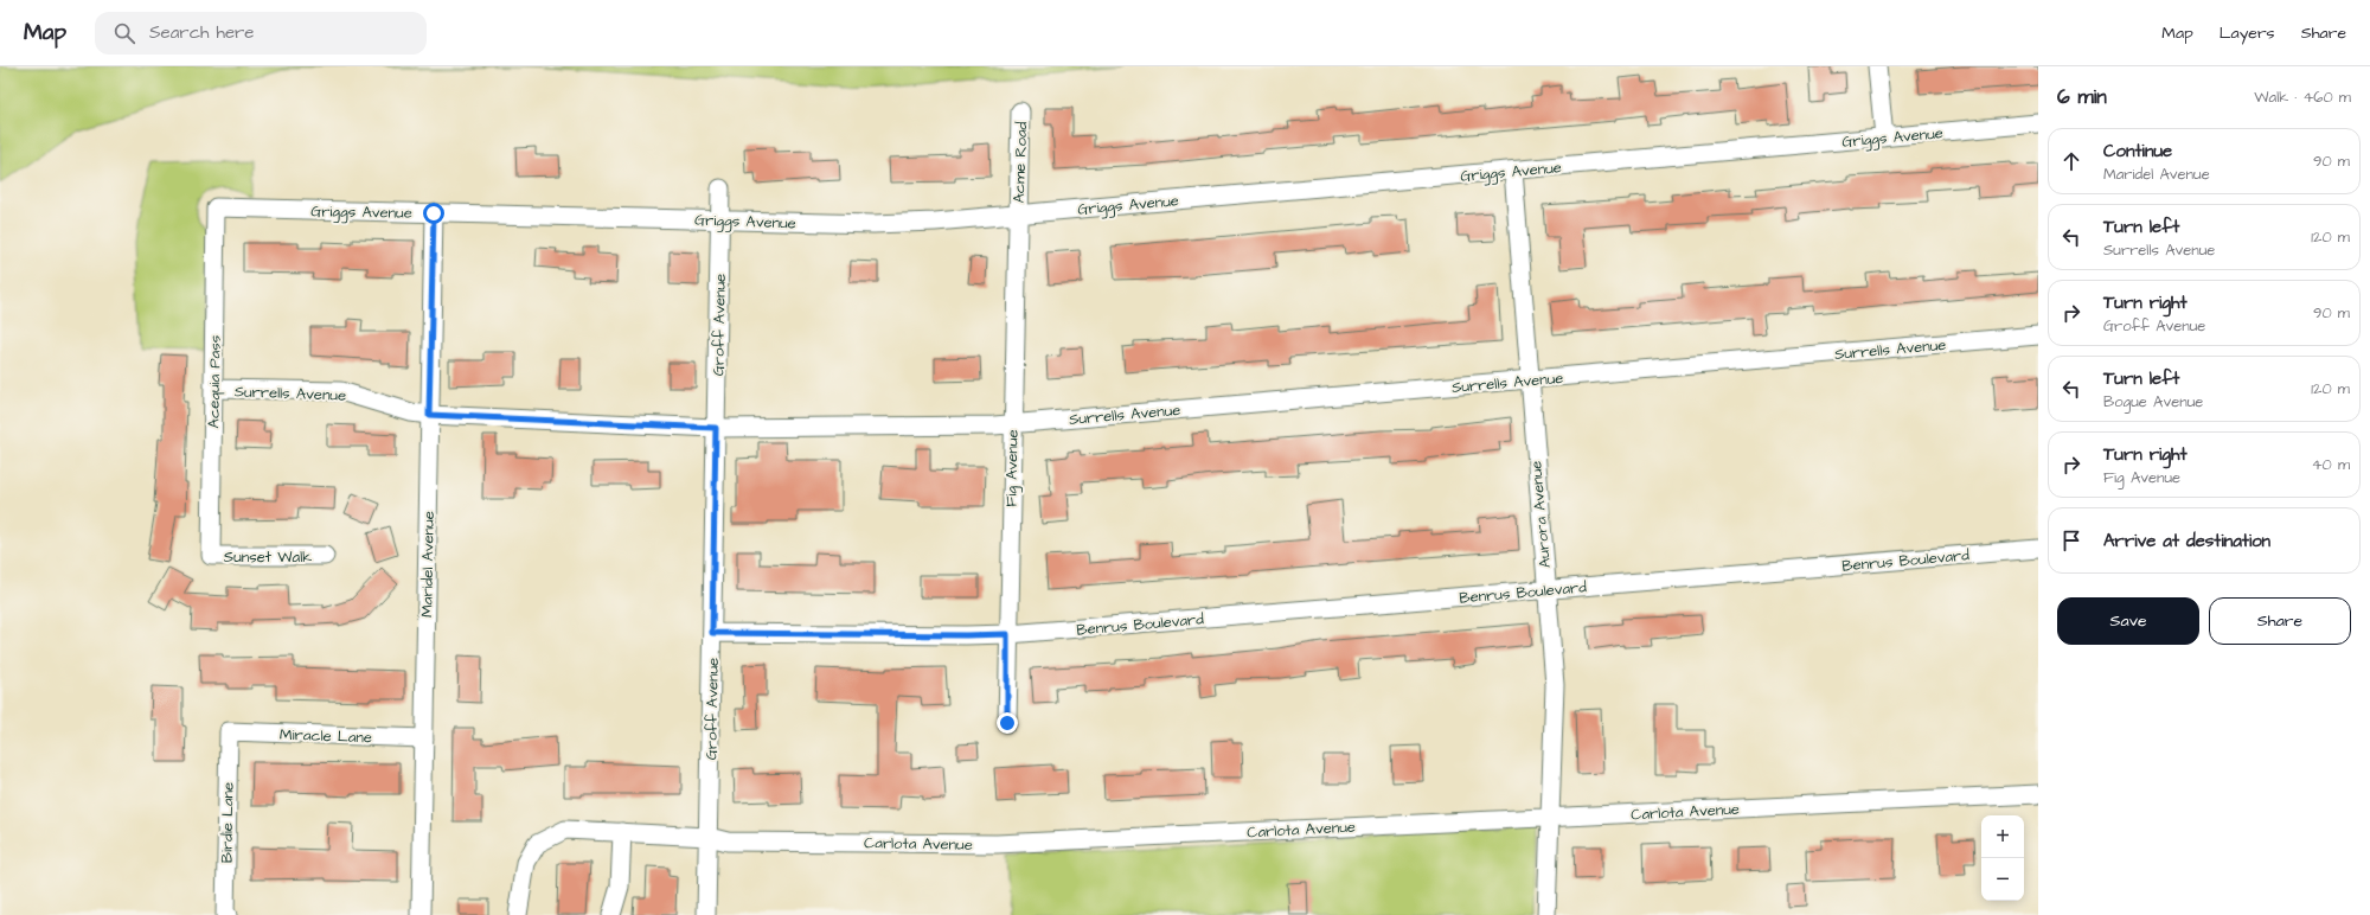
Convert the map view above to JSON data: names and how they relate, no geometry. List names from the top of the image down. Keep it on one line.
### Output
{"streets":{"street":["Griggs Avenue","Acme Road","Groff Avenue","Surrells Avenue","Acequia Pass","Fig Avenue","Aurora Avenue","Sunset Walk","Benrus Boulevard","Maridel Avenue","Miracle Lane","Carlota Avenue","Birdie Lane"]},"crossings":[["Griggs Avenue","Acme Road"],["Griggs Avenue","Groff Avenue"],["Griggs Avenue","Acequia Pass"],["Griggs Avenue","Fig Avenue"],["Griggs Avenue","Aurora Avenue"],["Griggs Avenue","Maridel Avenue"],["Acme Road","Fig Avenue"],["Groff Avenue","Surrells Avenue"],["Groff Avenue","Benrus Boulevard"],["Groff Avenue","Carlota Avenue"],["Surrells Avenue","Acequia Pass"],["Surrells Avenue","Fig Avenue"],["Surrells Avenue","Aurora Avenue"],["Surrells Avenue","Maridel Avenue"],["Acequia Pass","Sunset Walk"],["Fig Avenue","Benrus Boulevard"],["Aurora Avenue","Benrus Boulevard"],["Aurora Avenue","Carlota Avenue"],["Maridel Avenue","Miracle Lane"],["Miracle Lane","Birdie Lane"]],"page":{"header":"Map","search":"Search here","nav":["Map","Layers","Share"],"heading":["6 min","Walk · 460 m"],"list":[["Continue","Maridel Avenue","90 m"],["Turn left","Surrells Avenue","120 m"],["Turn right","Groff Avenue","90 m"],["Turn left","Bogue Avenue","120 m"],["Turn right","Fig Avenue","40 m"],"Arrive at destination"],"buttons":["Save","Share"],"map_buttons":["+","−"]}}
